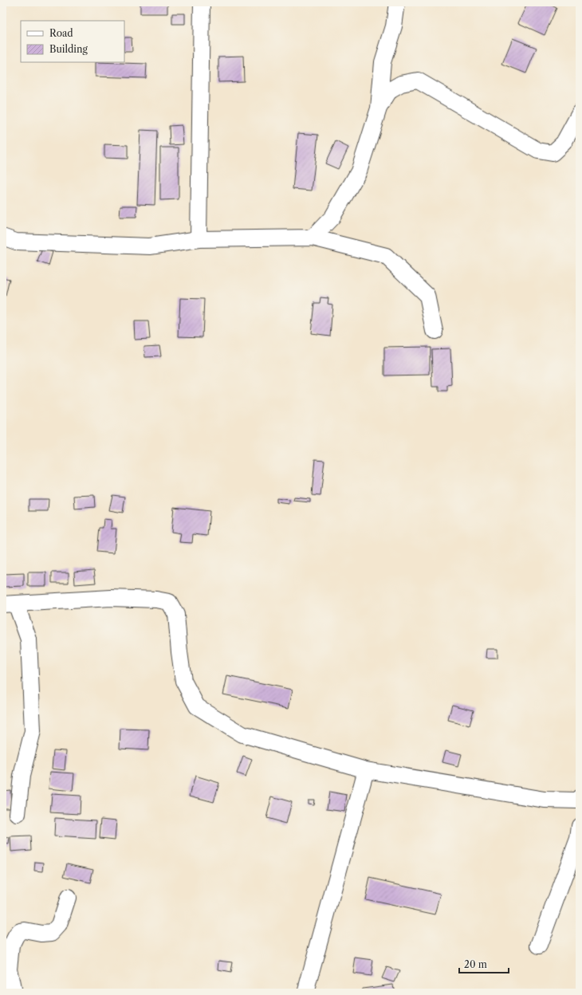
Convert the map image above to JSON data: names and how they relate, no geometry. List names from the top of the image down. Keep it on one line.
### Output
{"legend":["Road","Building"],"scale_bar":"20 m"}
